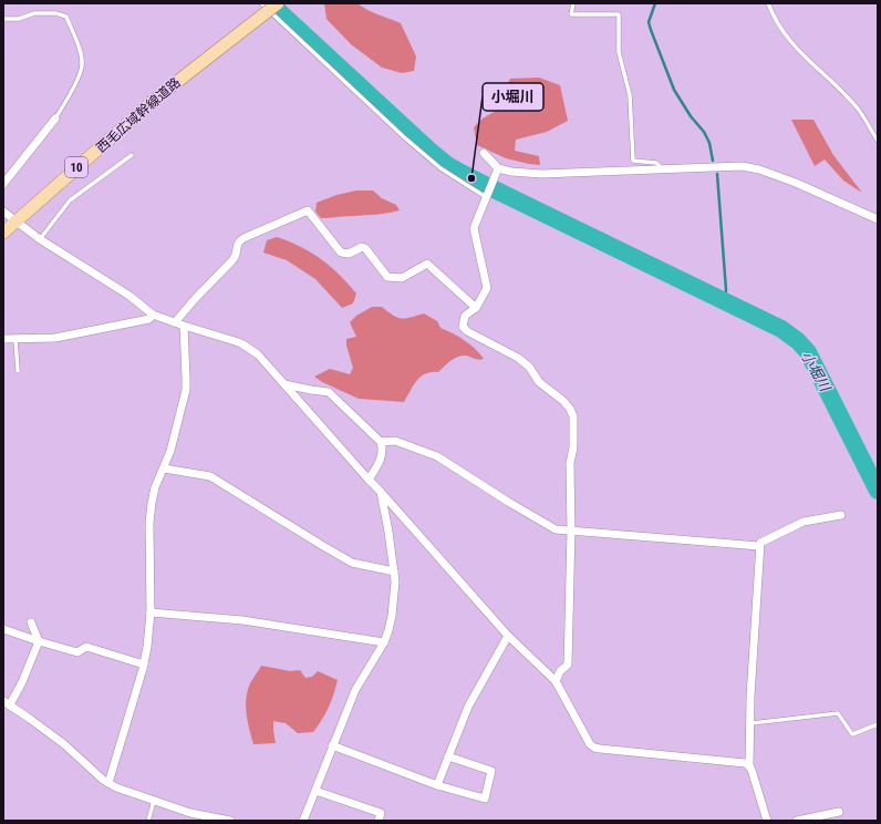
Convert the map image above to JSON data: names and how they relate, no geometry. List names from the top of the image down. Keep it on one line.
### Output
{"streets":{"main road":["西毛広域幹線道路","10"]},"water":["小堀川"],"places":["小堀川"]}
